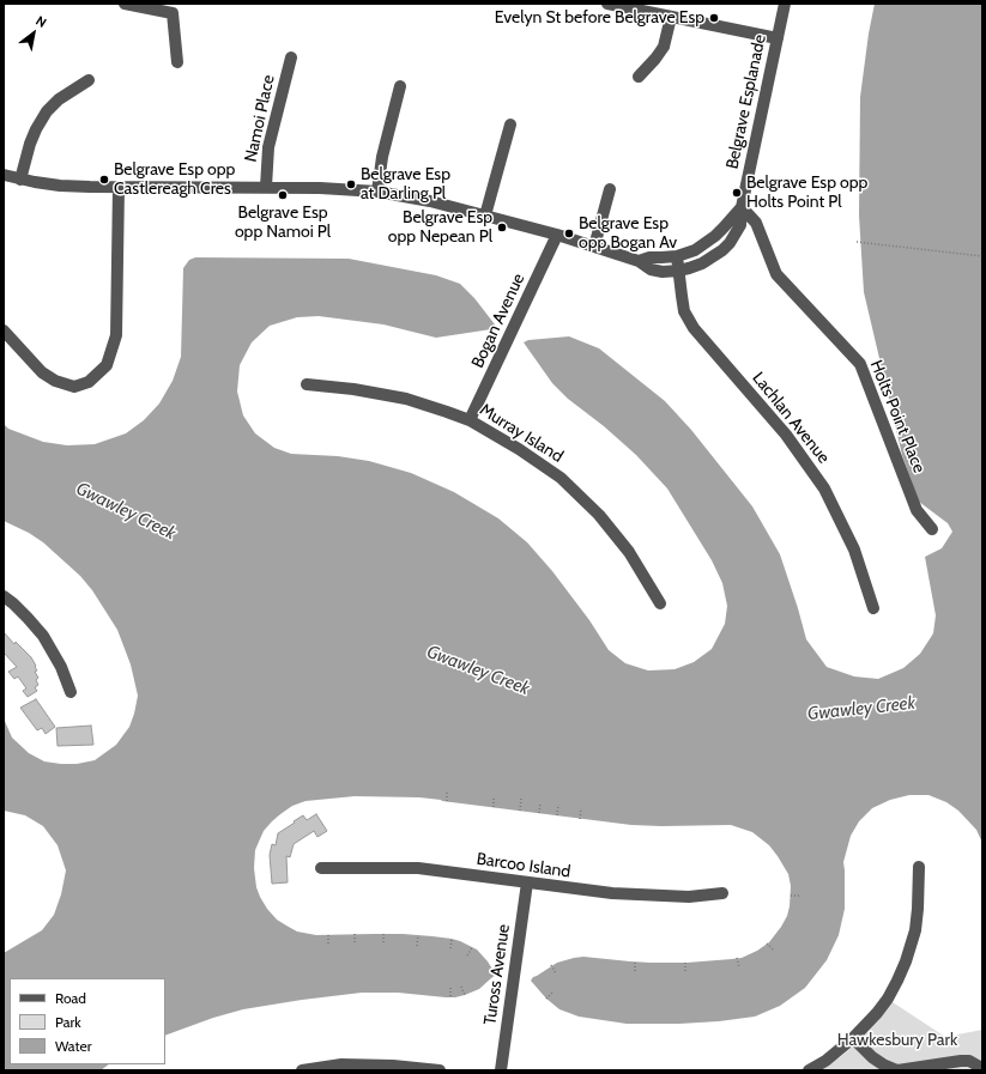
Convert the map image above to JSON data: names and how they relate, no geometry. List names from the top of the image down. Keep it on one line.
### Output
{"streets":{"street":["Belgrave Esplanade","Namoi Place","Bogan Avenue","Holts Point Place","Lachlan Avenue","Murray Island","Barcoo Island","Tuross Avenue"]},"crossings":[["Belgrave Esplanade","Namoi Place"],["Belgrave Esplanade","Bogan Avenue"],["Belgrave Esplanade","Holts Point Place"],["Belgrave Esplanade","Lachlan Avenue"],["Bogan Avenue","Murray Island"],["Barcoo Island","Tuross Avenue"]],"water":["Gwawley Creek"],"parks":["Hawkesbury Park"],"places":["Evelyn St before Belgrave Esp","Belgrave Esp opp Castlereagh Cres","Belgrave Esp at Darling Pl","Belgrave Esp opp Holts Point Pl","Belgrave Esp opp Namoi Pl","Belgrave Esp opp Nepean Pl","Belgrave Esp opp Bogan Av"],"legend":["Road","Park","Water"],"north":"top right"}
